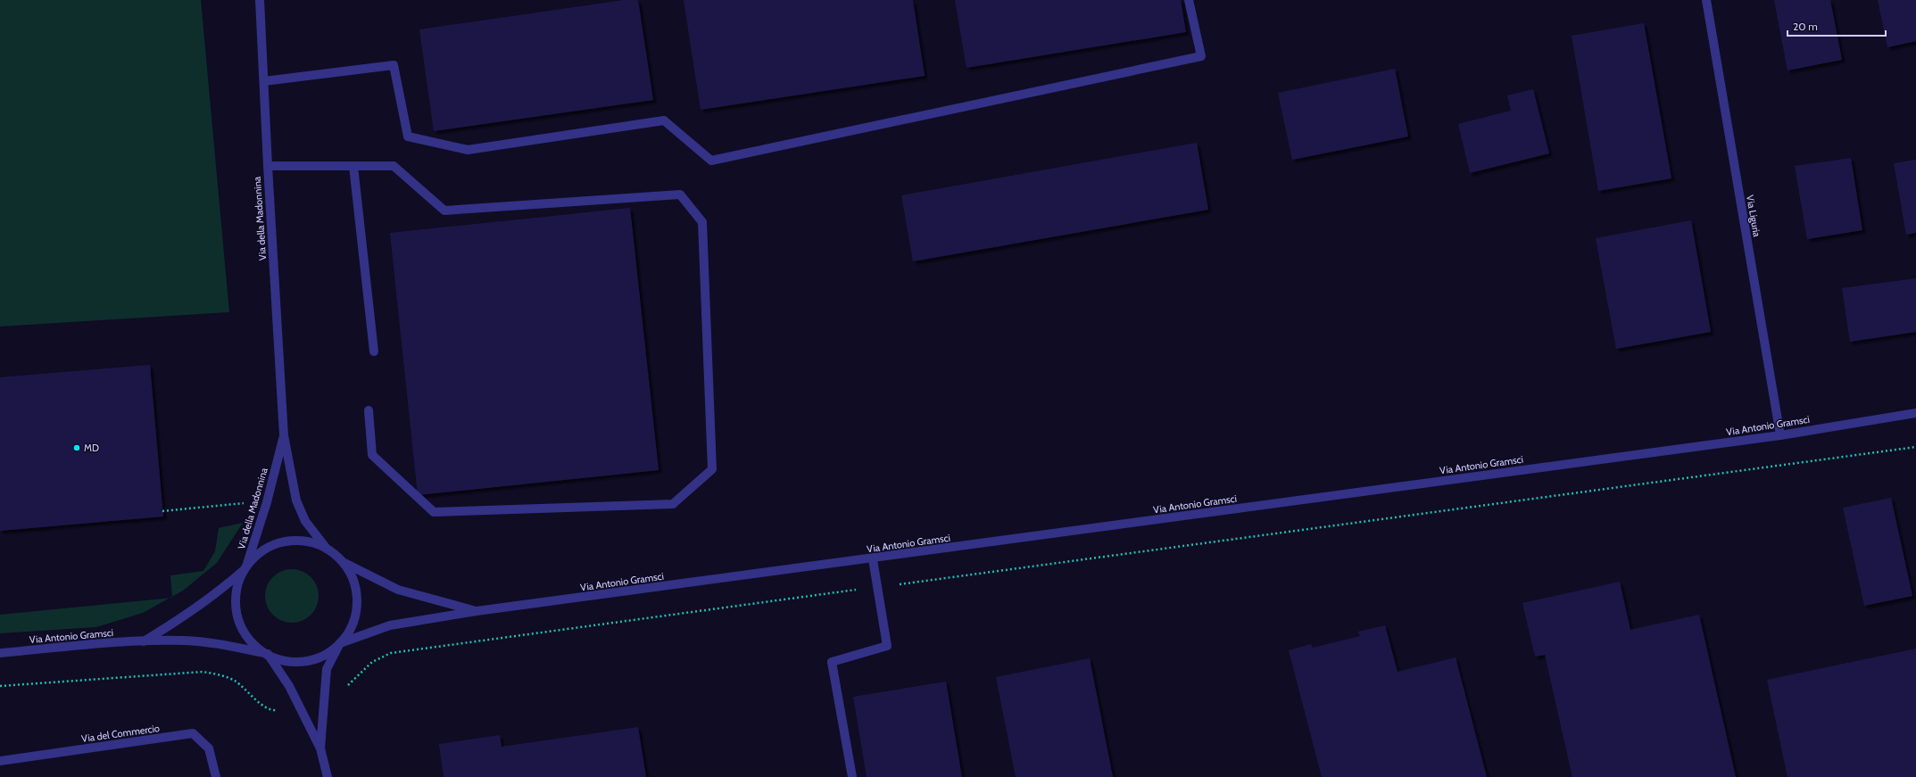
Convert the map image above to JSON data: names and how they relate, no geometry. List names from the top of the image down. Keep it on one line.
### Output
{"streets":{"street":["Via Liguria","Via della Madonnina","Via Antonio Gramsci","Via del Commercio"]},"crossings":[["Via Liguria","Via Antonio Gramsci"],["Via della Madonnina","Via Antonio Gramsci"]],"places":["MD"],"scale_bar":"20 m"}
